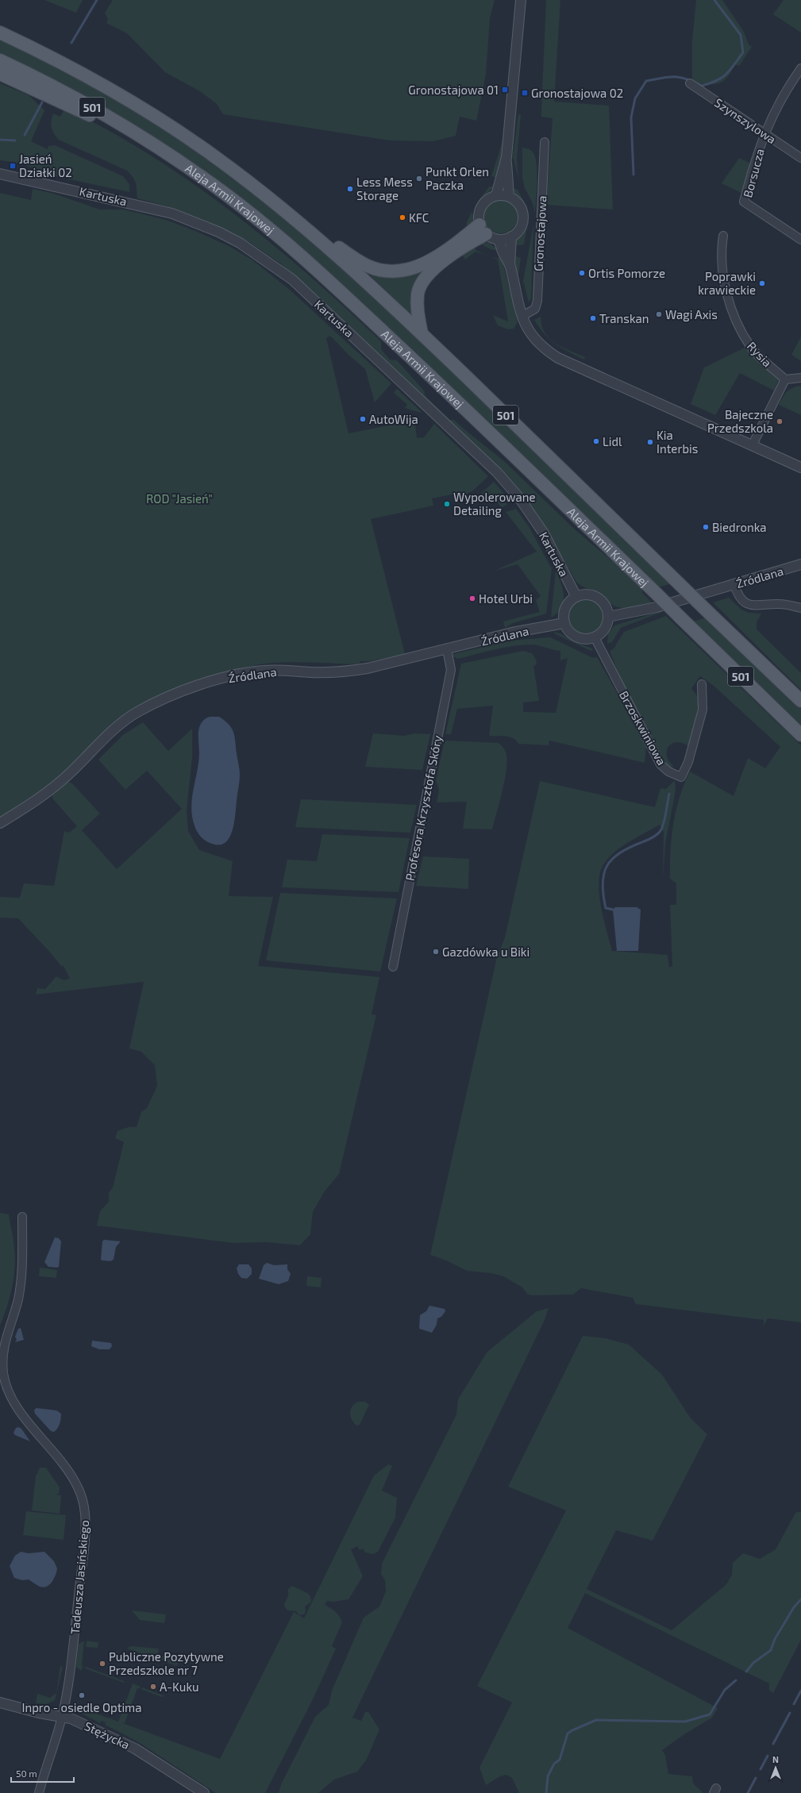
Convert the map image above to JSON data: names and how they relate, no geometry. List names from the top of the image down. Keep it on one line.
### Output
{"streets":{"main road":["501","Aleja Armii Krajowej"],"street":["Szynszylowa","Borsucza","Kartuska","Gronostajowa","Rysia","Źródlana","Brzoskwiniowa","Profesora Krzysztofa Skóry","Tadeusza Jasińskiego","Stężycka"]},"crossings":[["Szynszylowa","Borsucza"],["Kartuska","Źródlana"],["Kartuska","Brzoskwiniowa"],["Źródlana","Brzoskwiniowa"],["Źródlana","Profesora Krzysztofa Skóry"],["Tadeusza Jasińskiego","Stężycka"]],"parks":["ROD \"Jasień\""],"places":{"transit":["Gronostajowa 01","Gronostajowa 02","Jasień Działki 02"],"other":["Punkt Orlen Paczka","Less Mess Storage","KFC","Ortis Pomorze","Poprawki krawieckie","Wagi Axis","Transkan","AutoWija","Bajeczne Przedszkola","Lidl","Kia Interbis","Wypolerowane Detailing","Biedronka","Hotel Urbi","Gazdówka u Biki","Publiczne Pozytywne Przedszkole nr 7","A-Kuku","Inpro - osiedle Optima"]},"scale_bar":"50 m","north":"top"}
